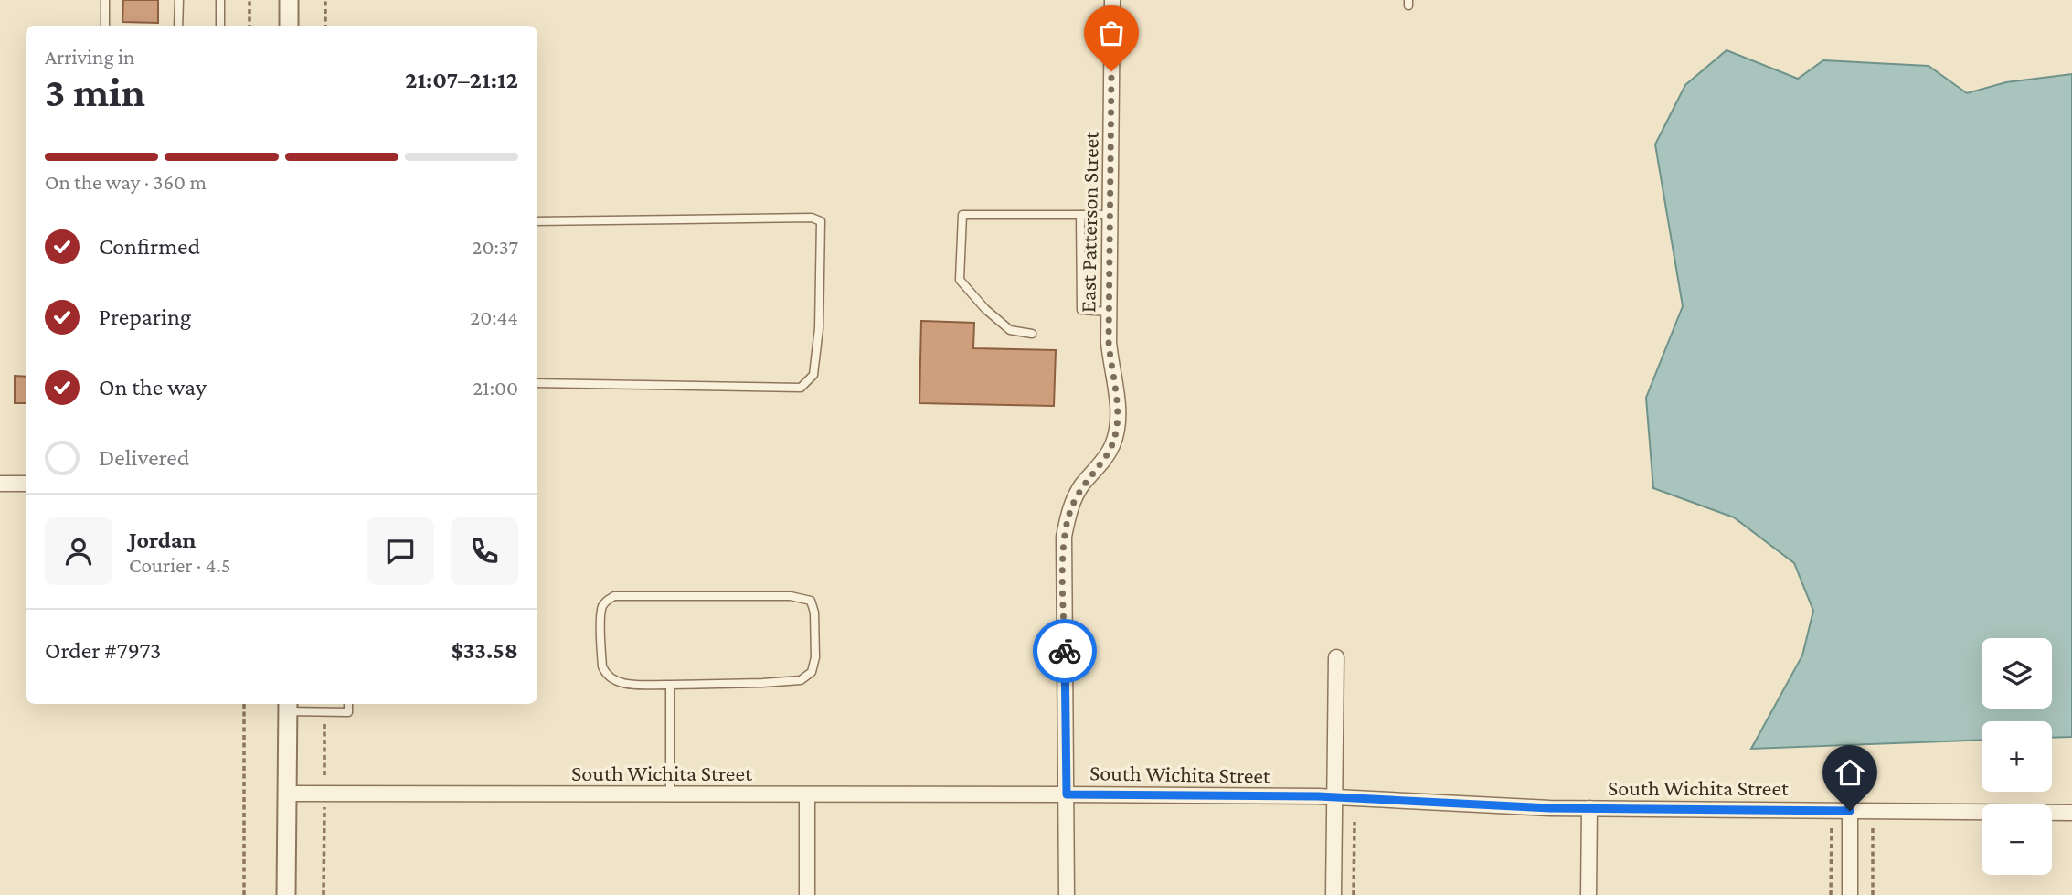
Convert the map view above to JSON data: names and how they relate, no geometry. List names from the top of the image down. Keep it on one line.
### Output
{"streets":{"street":["East Patterson Street","South Wichita Street"]},"crossings":[["East Patterson Street","South Wichita Street"]],"page":{"heading":["3 min","Arriving in","21:07–21:12"],"panel":["Jordan","Courier · 4.5","Order #7973","$33.58"],"bar":"On the way · 360 m","list":[["Confirmed","20:37"],["Preparing","20:44"],["On the way","21:00"],"Delivered"],"map_buttons":["+","−"]}}
